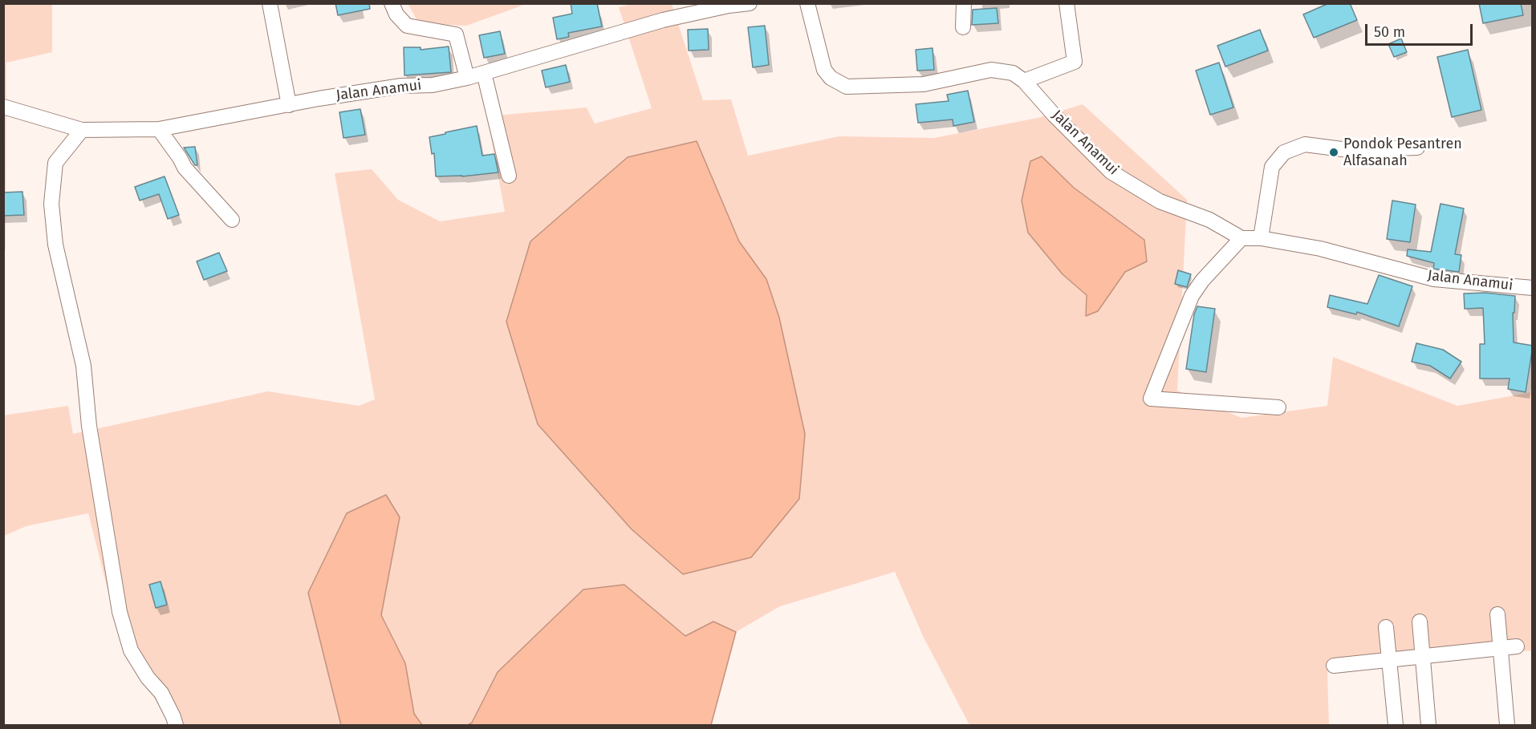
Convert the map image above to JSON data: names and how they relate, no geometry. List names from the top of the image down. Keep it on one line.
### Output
{"streets":{"street":["Jalan Anamui"]},"places":["Pondok Pesantren Alfasanah"],"scale_bar":"50 m"}
